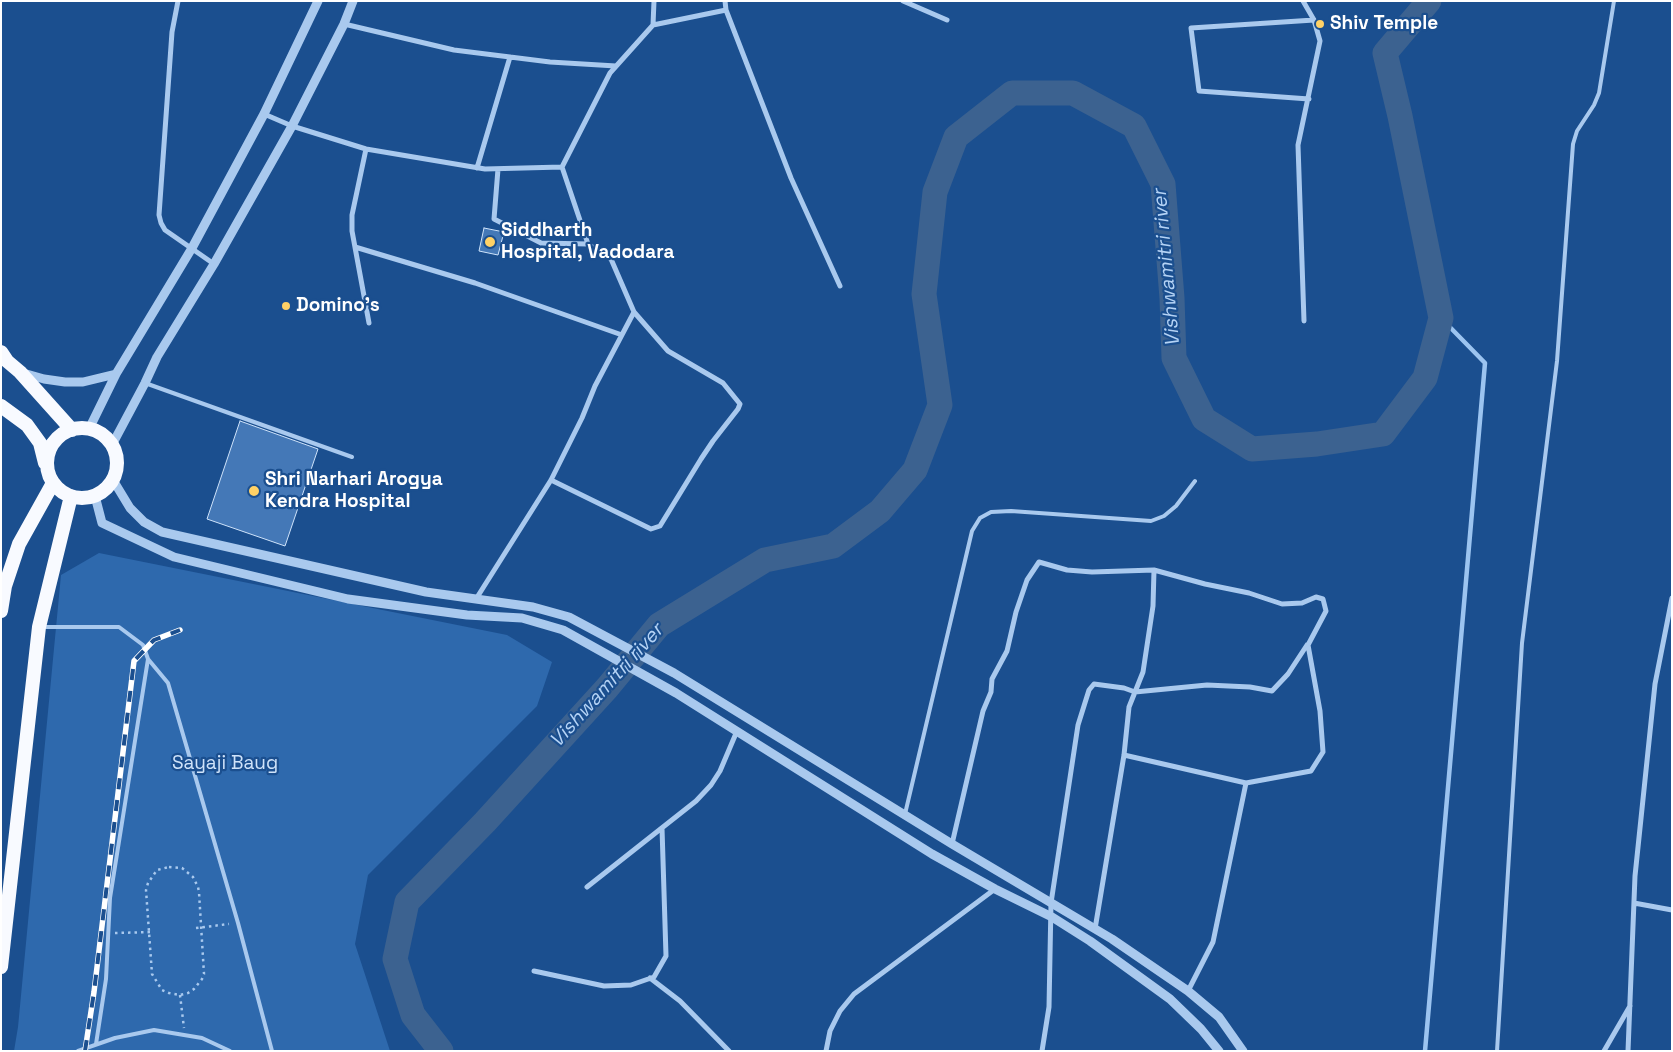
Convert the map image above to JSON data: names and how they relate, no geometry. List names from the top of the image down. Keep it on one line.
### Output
{"water":["Vishwamitri river"],"parks":["Sayaji Baug"],"places":["Shiv Temple","Siddharth Hospital, Vadodara","Domino's","Shri Narhari Arogya Kendra Hospital"]}
